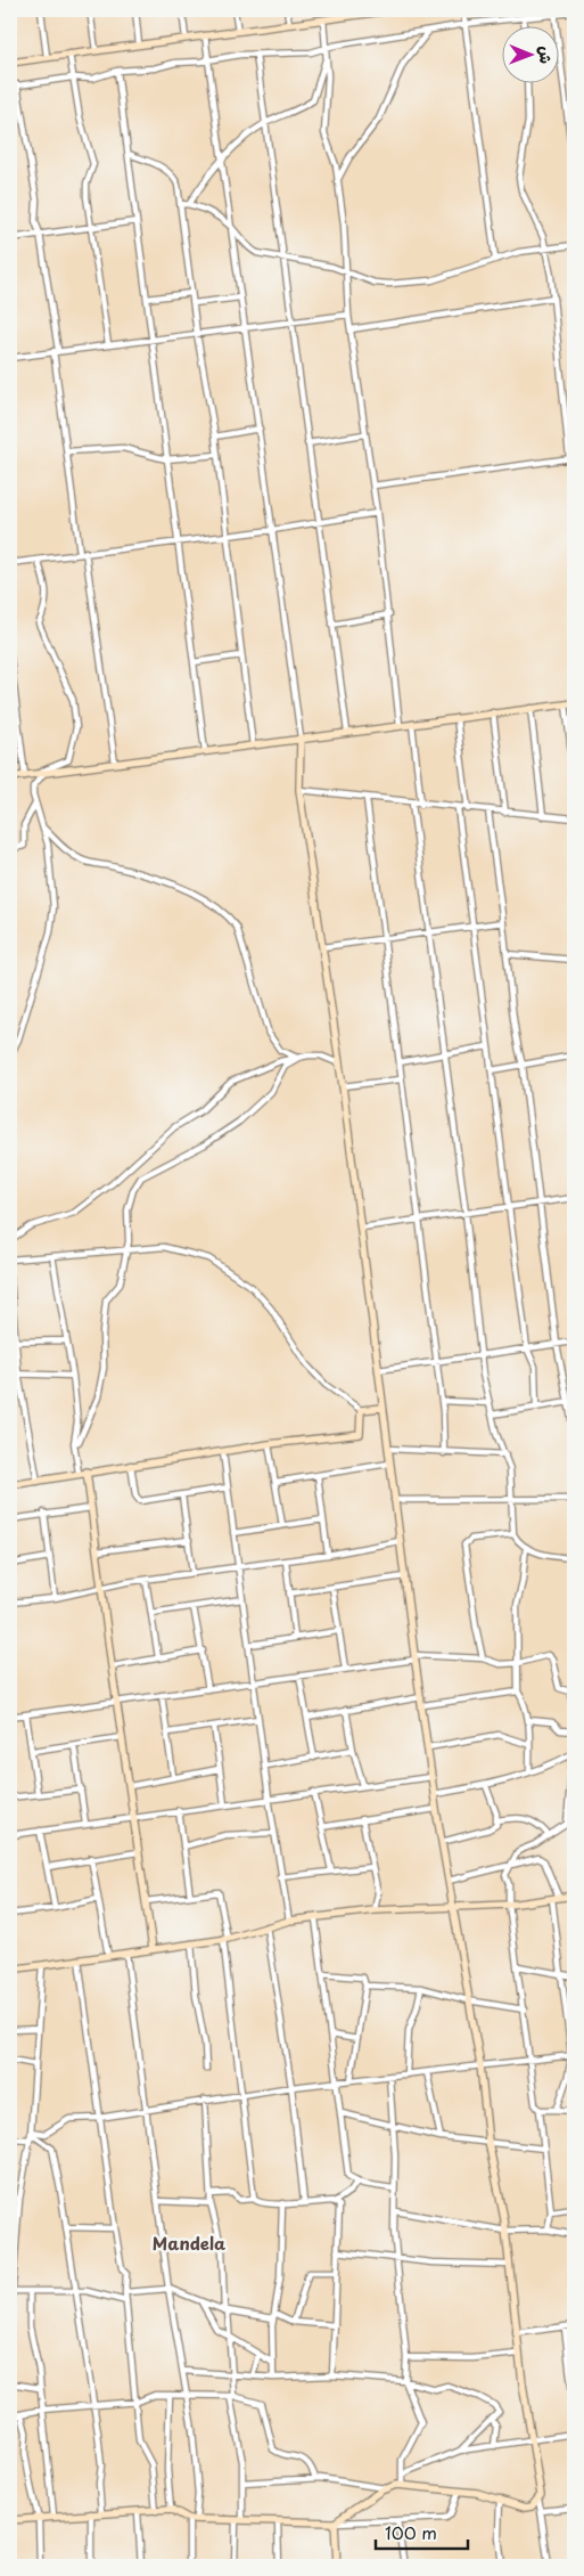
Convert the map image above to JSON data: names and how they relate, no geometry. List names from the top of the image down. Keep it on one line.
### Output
{"districts":["Mandela"],"scale_bar":"100 m","north":"right"}
